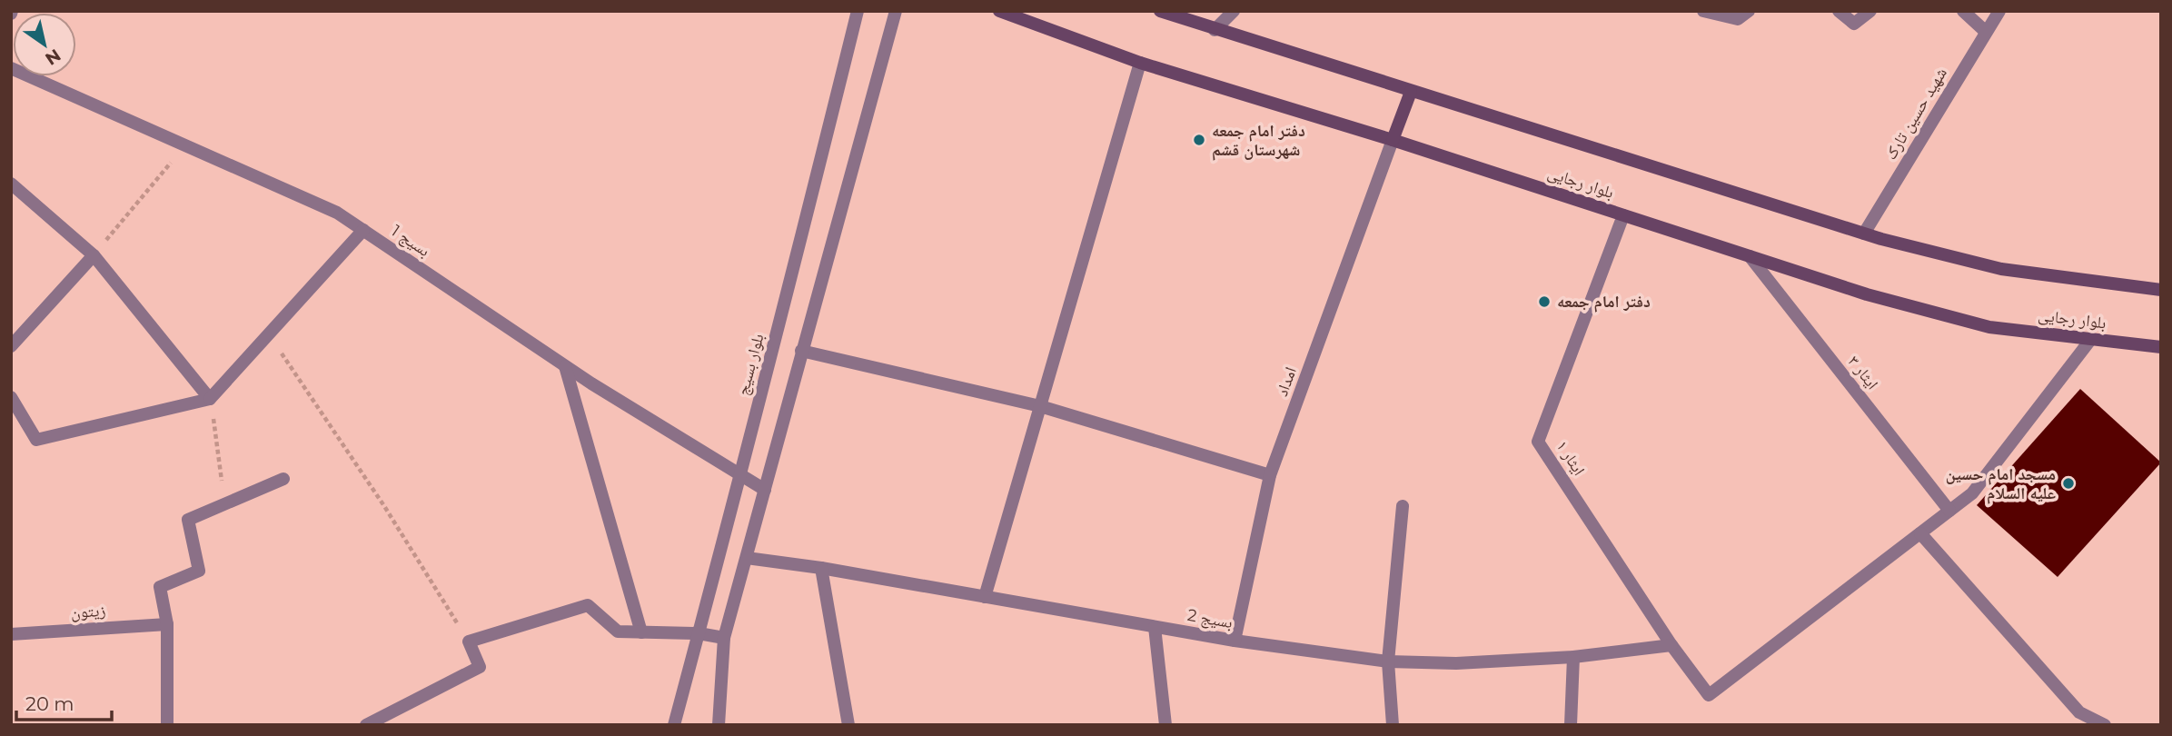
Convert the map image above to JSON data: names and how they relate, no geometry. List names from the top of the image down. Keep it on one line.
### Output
{"streets":{"main road":["بلوار رجایی"],"street":["شهید حسین تارک","بسیج 1","بلوار بسیج","ایثار ۳","امداد","ایثار ۱","زیتون","بسیج 2"]},"crossings":[["بلوار رجایی","ایثار ۳"],["بلوار رجایی","امداد"],["بلوار رجایی","ایثار ۱"],["بسیج 1","بلوار بسیج"],["امداد","بسیج 2"],["ایثار ۱","بسیج 2"]],"places":["دفتر امام جمعه شهرستان قشم","دفتر امام جمعه","مسجد امام حسین علیه السلام"],"scale_bar":"20 m","north":"bottom right"}
